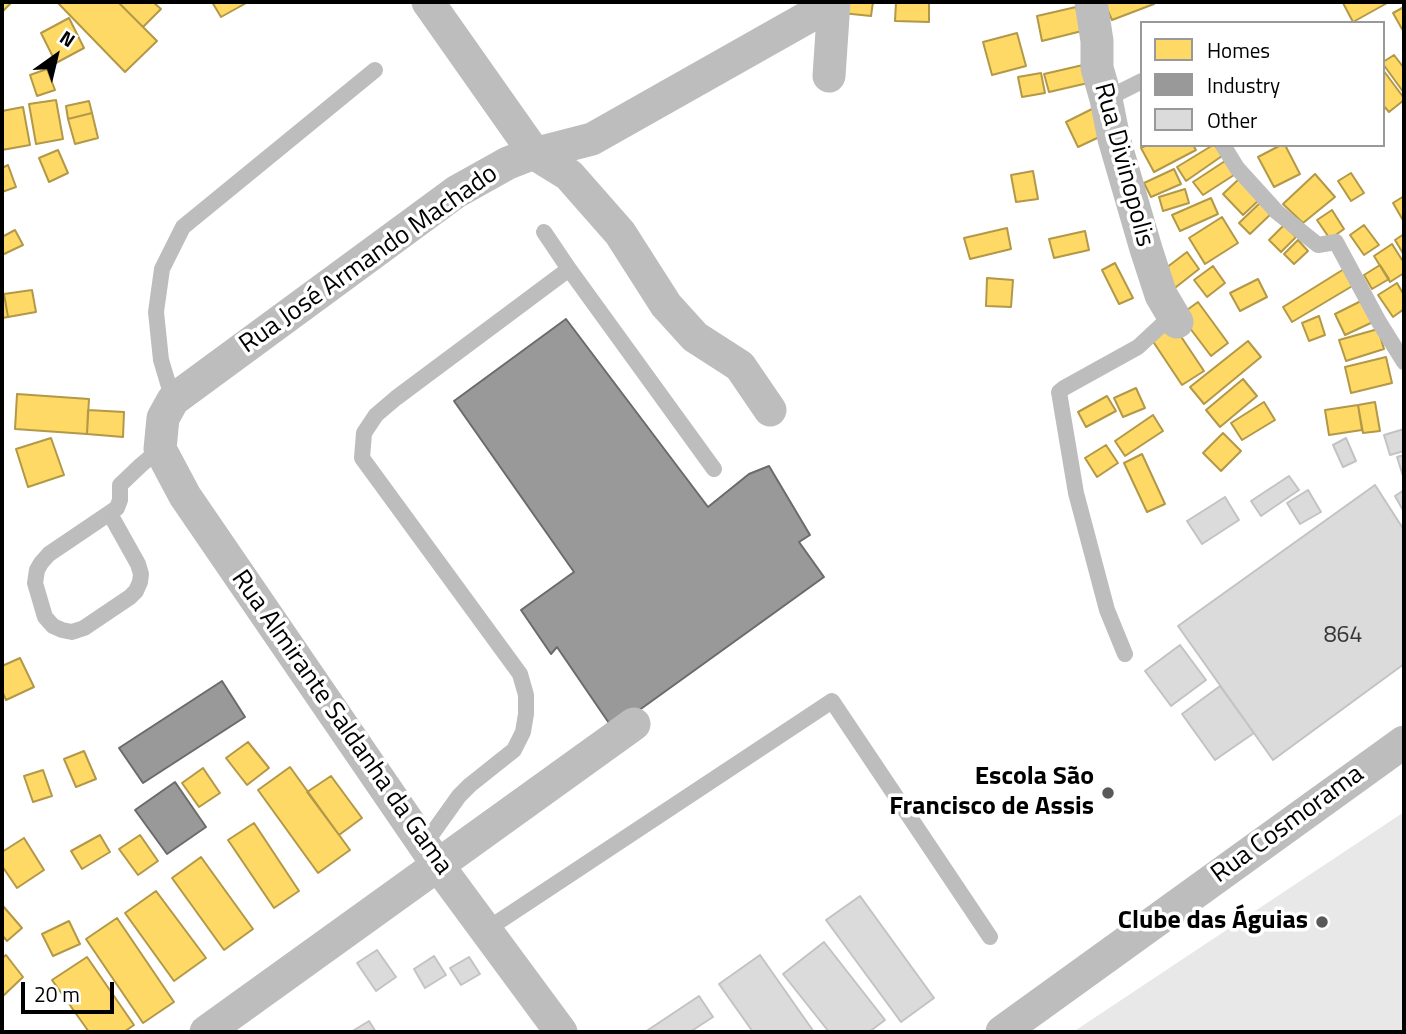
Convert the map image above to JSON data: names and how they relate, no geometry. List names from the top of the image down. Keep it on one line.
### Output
{"streets":{"street":["Rua Divinopolis","Rua José Armando Machado","Rua Almirante Saldanha da Gama","Rua Cosmorama"]},"places":["Escola São Francisco de Assis","Clube das Águias"],"house_numbers":["864"],"legend":["Homes","Industry","Other"],"scale_bar":"20 m","north":"top right"}
